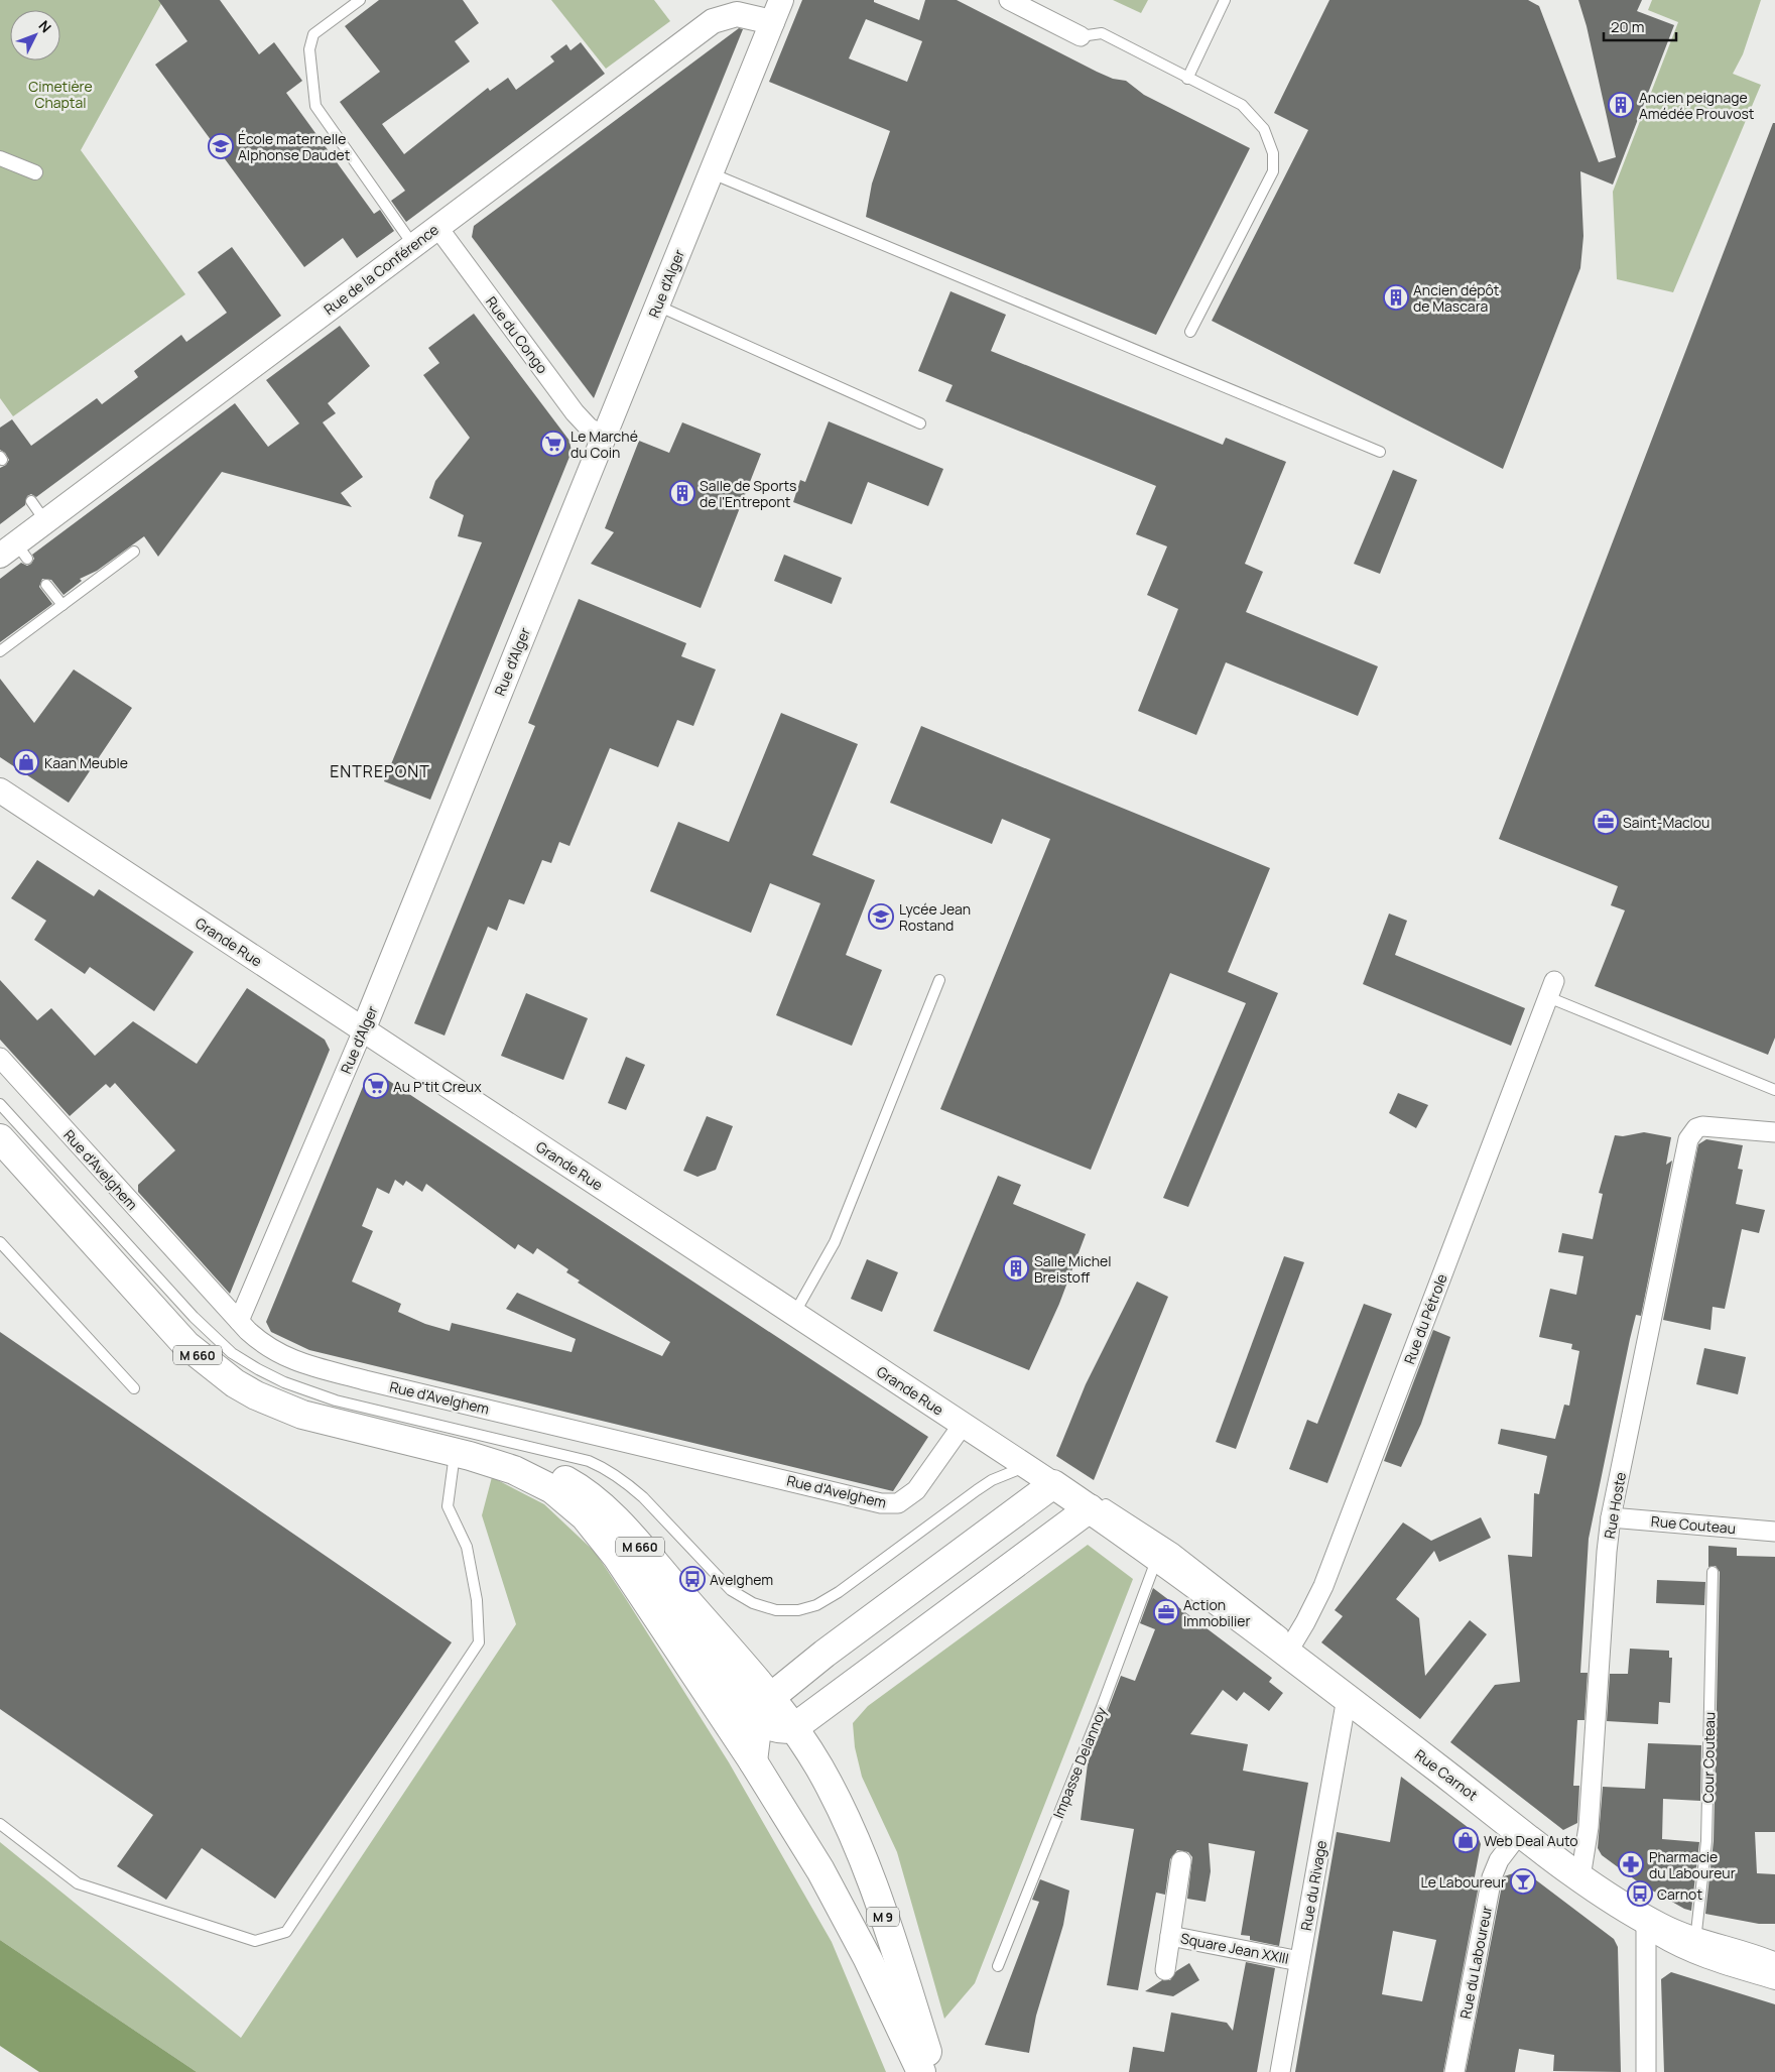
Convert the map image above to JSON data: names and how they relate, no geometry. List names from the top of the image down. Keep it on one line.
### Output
{"streets":{"main road":["Grande Rue","M 660","Rue Carnot","M 9"],"street":["Rue de la Conférence","Rue d'Alger","Rue du Congo","Rue d'Avelghem","Rue du Pétrole","Rue Hoste","Rue Couteau","Rue du Rivage","Square Jean XXIII","Rue du Laboureur"],"lane":["Cour Couteau","Impasse Delannoy"]},"crossings":[["Rue de la Conférence","Rue d'Alger"],["Rue de la Conférence","Rue du Congo"],["Rue d'Alger","Rue du Congo"],["Rue d'Alger","Grande Rue"],["Rue d'Alger","Rue d'Avelghem"],["Grande Rue","Rue d'Avelghem"],["Grande Rue","Impasse Delannoy"],["Grande Rue","Rue Carnot"],["Rue du Pétrole","Rue Carnot"],["M 660","M 9"],["Rue Hoste","Rue Couteau"],["Rue Hoste","Rue Carnot"],["Cour Couteau","Rue Carnot"],["Impasse Delannoy","Rue Carnot"],["Rue Carnot","Rue du Rivage"],["Rue Carnot","Rue du Laboureur"],["Rue du Rivage","Square Jean XXIII"]],"districts":["ENTREPONT"],"parks":["Cimetière Chaptal"],"places":{"building":["Ancien peignage Amédée Prouvost","Ancien dépôt de Mascara","Salle de Sports de l'Entrepont","Salle Michel Breistoff"],"school or university":["École maternelle Alphonse Daudet","Lycée Jean Rostand"],"supermarket":["Le Marché du Coin","Au P'tit Creux"],"shop":["Kaan Meuble","Web Deal Auto"],"office":["Saint-Maclou","Action Immobilier"],"bus stop":["Avelghem","Carnot"],"pharmacy":["Pharmacie du Laboureur"],"bar":["Le Laboureur"]},"scale_bar":"20 m","north":"top right"}
